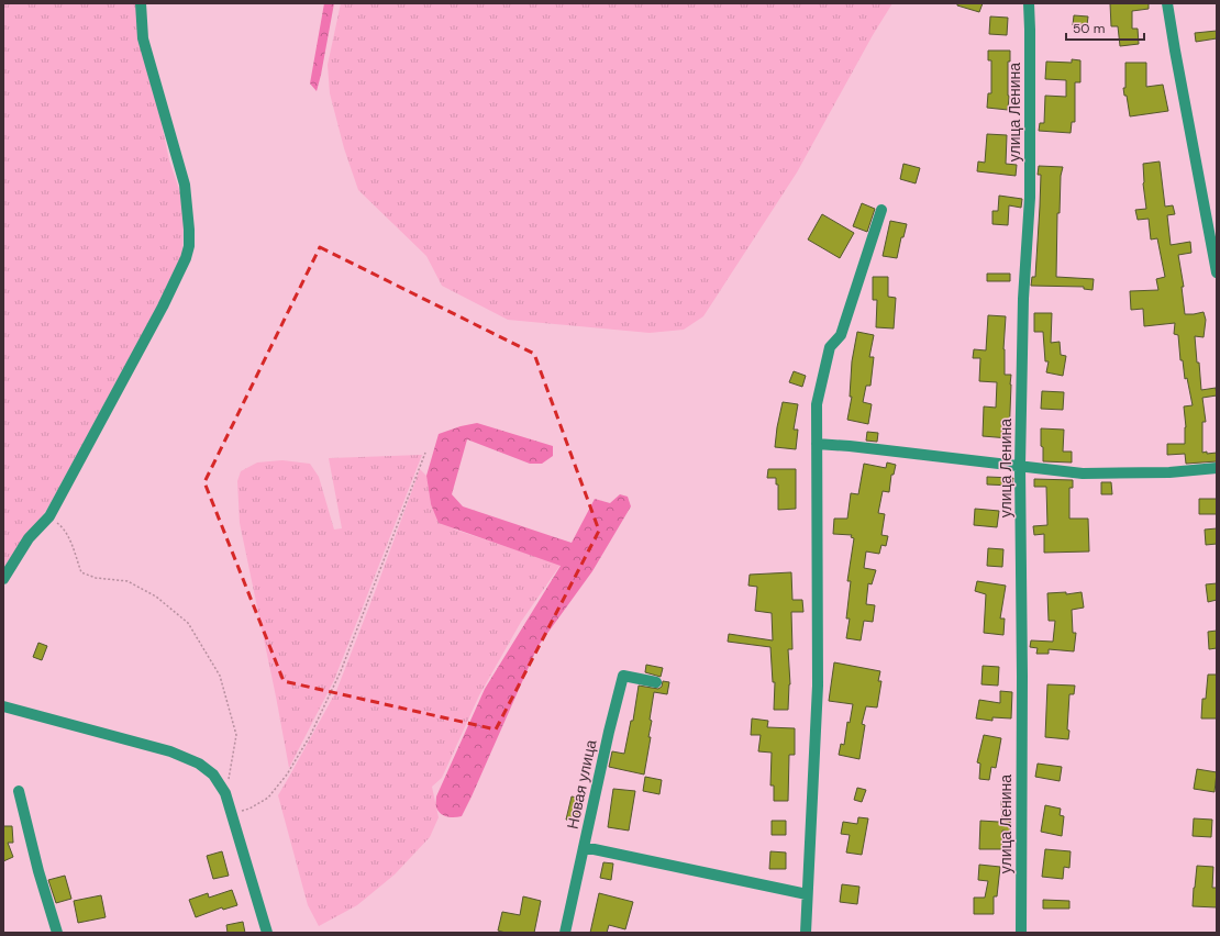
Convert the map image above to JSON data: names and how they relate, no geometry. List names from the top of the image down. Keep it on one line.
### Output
{"streets":{"street":["улица Ленина","Новая улица"]},"scale_bar":"50 m"}
